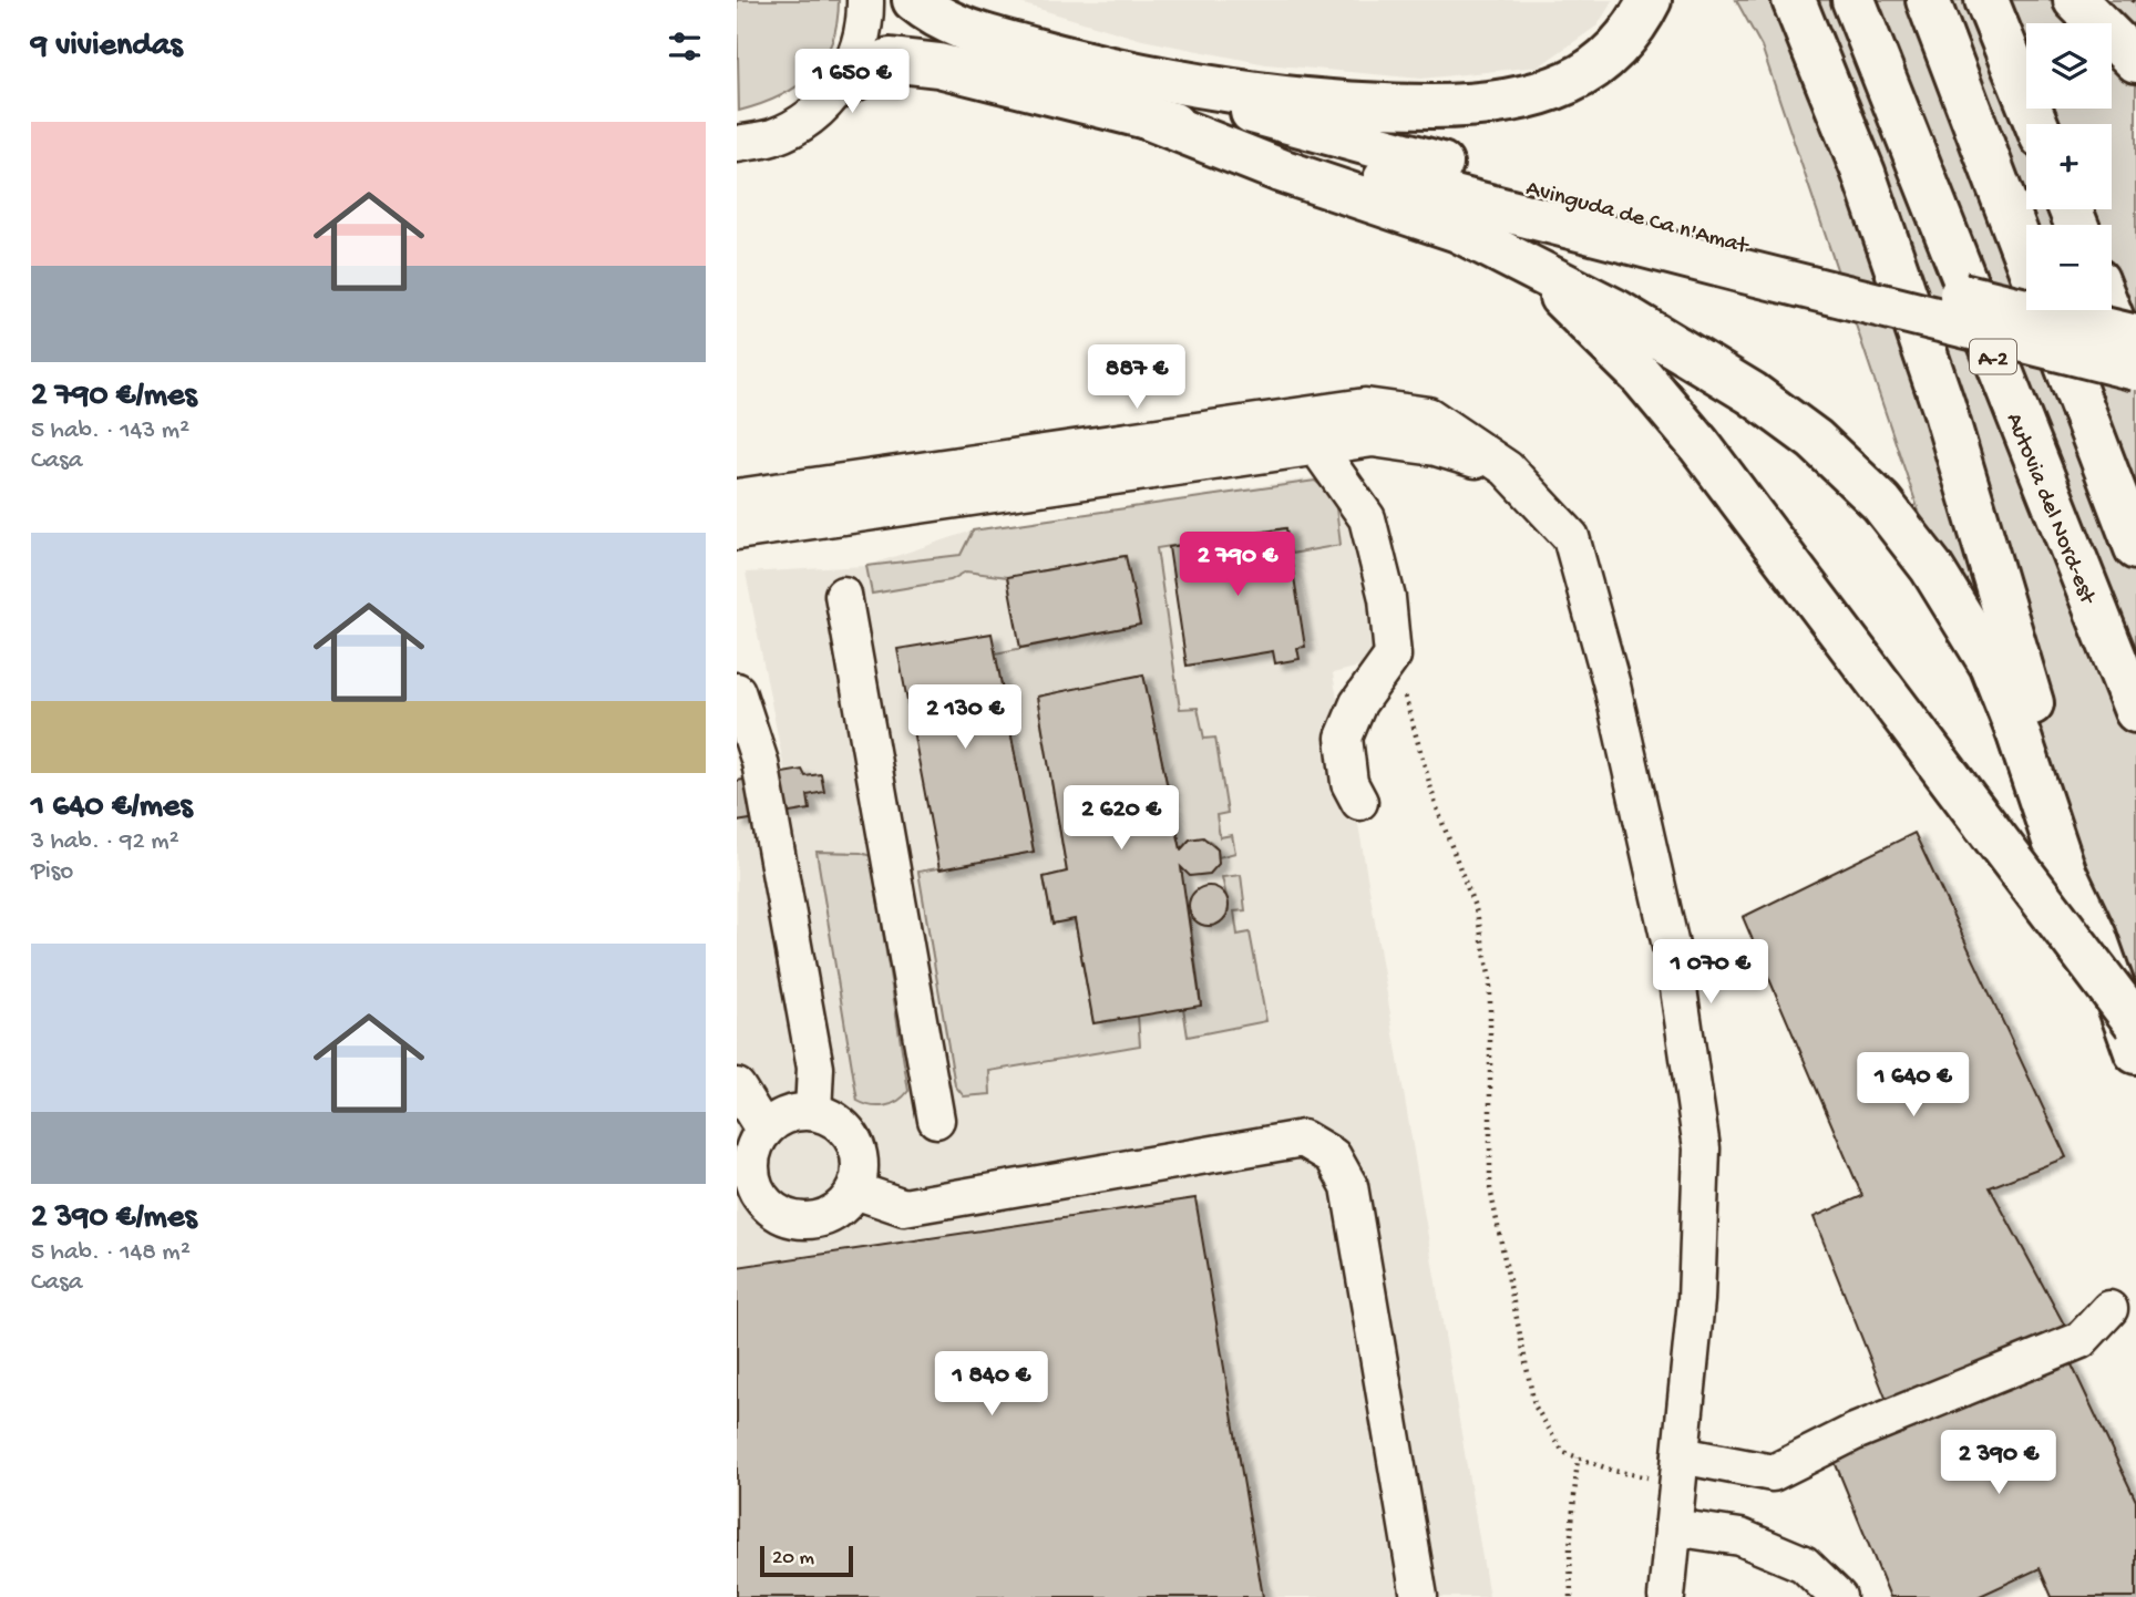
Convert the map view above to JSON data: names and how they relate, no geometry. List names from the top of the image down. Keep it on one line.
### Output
{"streets":{"highway":["Avinguda de Ca n'Amat","A-2","Autovia del Nord-est"]},"scale_bar":"20 m","page":{"heading":"9 viviendas","map_buttons":["+","−"],"price":["1 650 €","887 €","2 790 €","2 130 €","2 620 €","1 070 €","1 640 €","1 840 €","2 390 €"],"list":[{"name":"2 790 €/mes","note":"5 hab. · 143 m² · Casa"},{"name":"1 640 €/mes","note":"3 hab. · 92 m² · Piso"},{"name":"2 390 €/mes","note":"5 hab. · 148 m² · Casa"}],"scale":"20 m"}}
